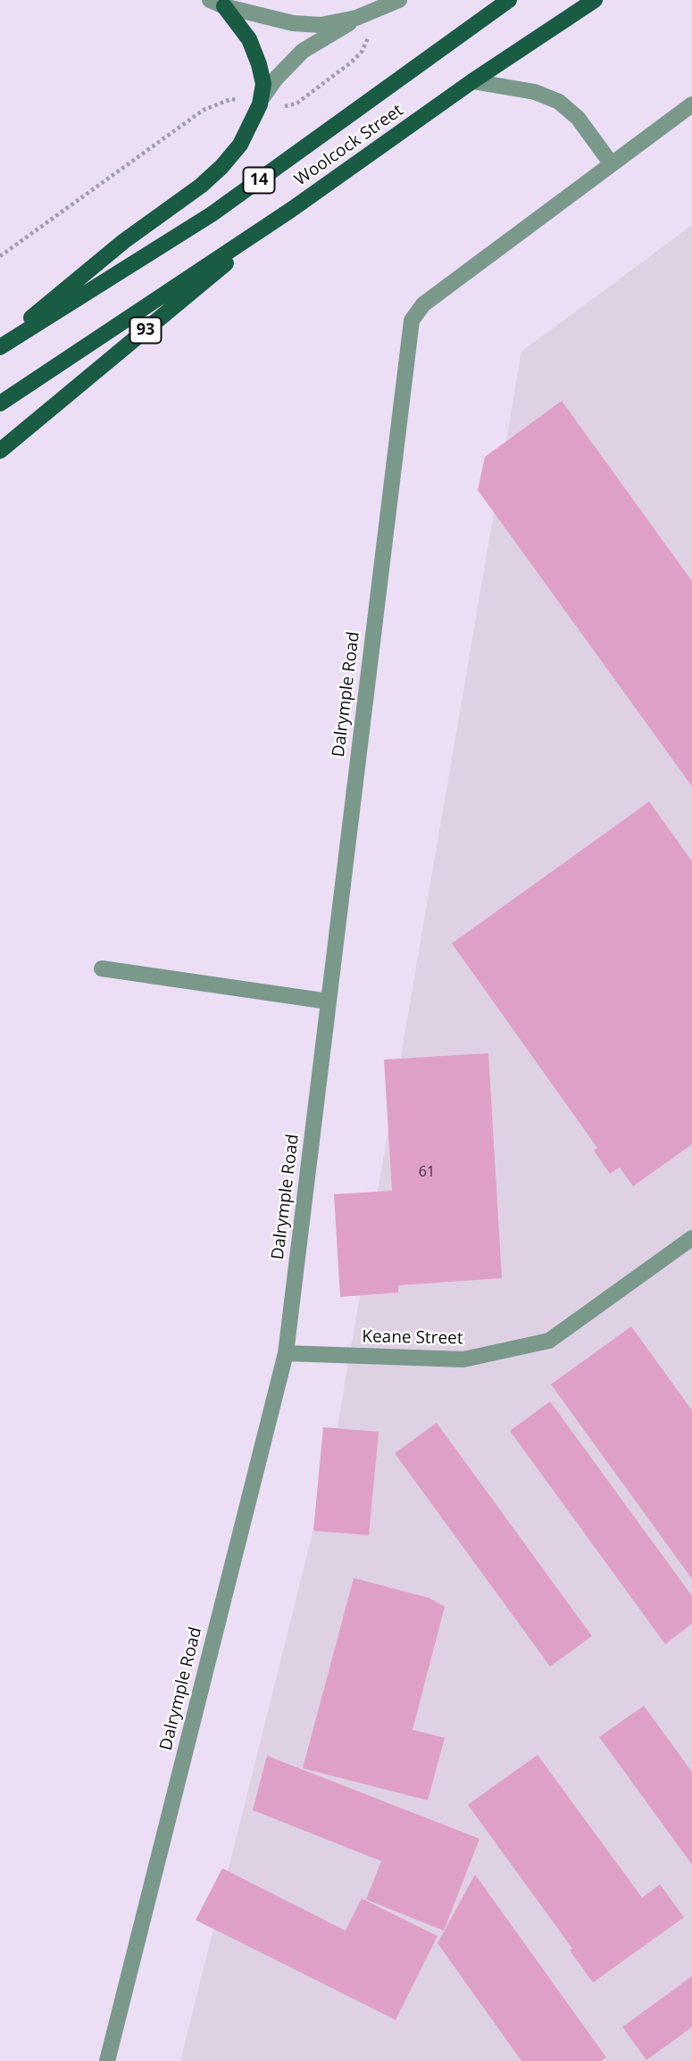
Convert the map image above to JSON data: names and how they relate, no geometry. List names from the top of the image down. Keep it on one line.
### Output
{"streets":{"main road":["Woolcock Street","14","93"],"street":["Dalrymple Road","Keane Street"]},"crossings":[["Woolcock Street","93"],["Dalrymple Road","Keane Street"]],"house_numbers":["61"]}
